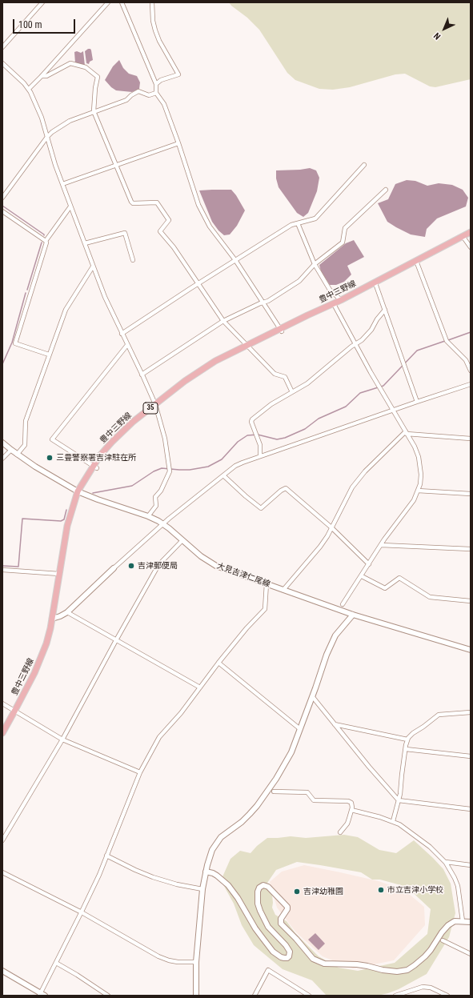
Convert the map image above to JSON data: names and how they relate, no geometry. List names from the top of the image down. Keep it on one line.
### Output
{"streets":{"main road":["豊中三野線","35"],"street":["大見吉津仁尾線"]},"crossings":[["豊中三野線","大見吉津仁尾線"]],"places":["三豊警察署吉津駐在所","吉津郵便局","市立吉津小学校","吉津幼稚園"],"scale_bar":"100 m","north":"bottom left"}
